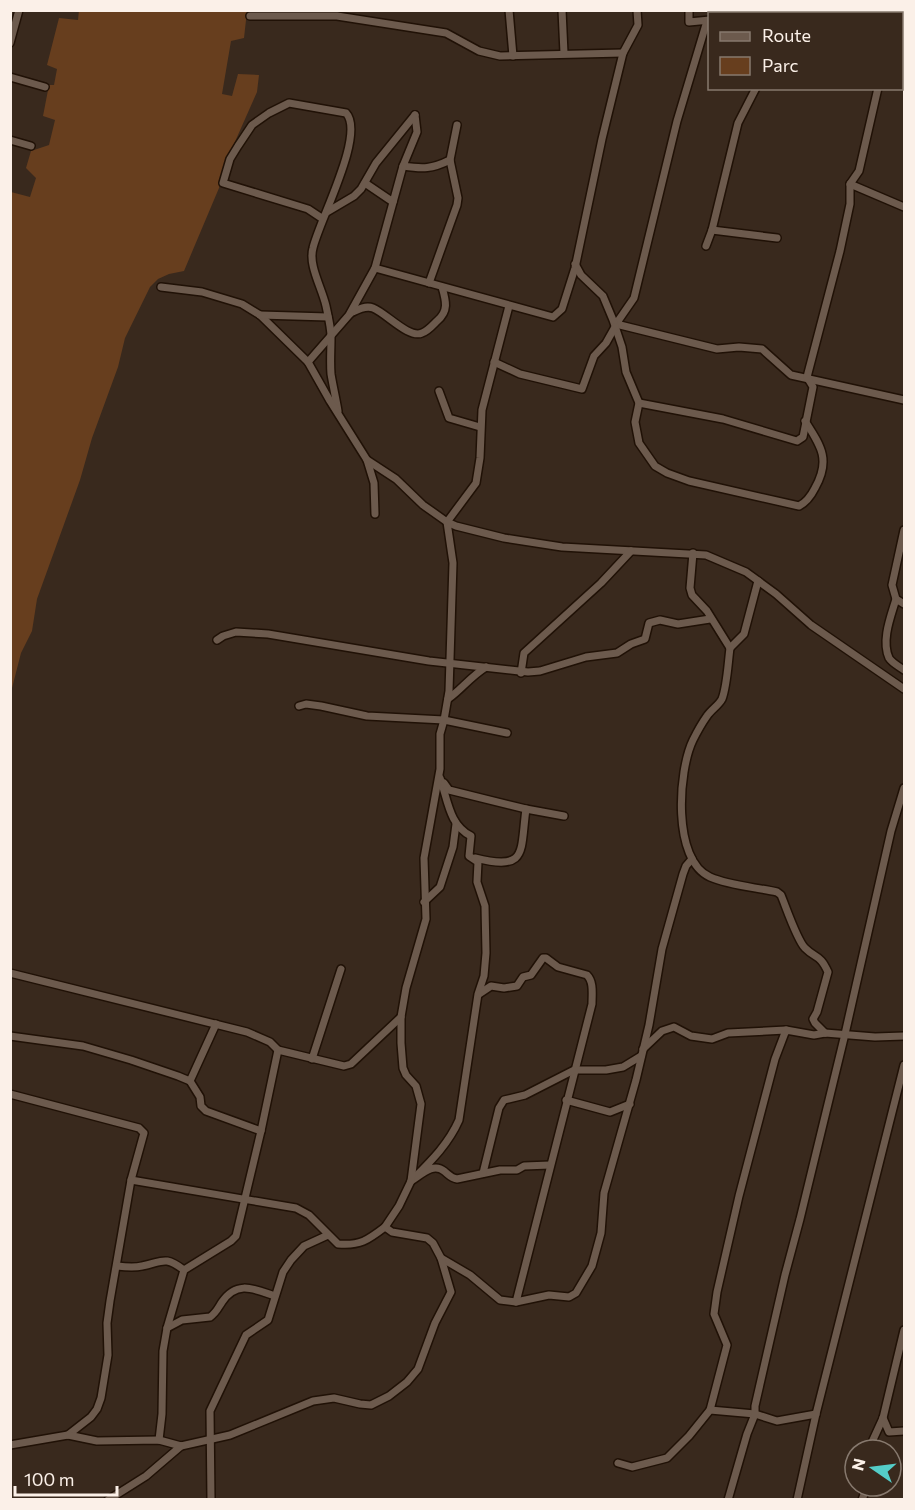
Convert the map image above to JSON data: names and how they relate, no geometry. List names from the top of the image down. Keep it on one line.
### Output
{"legend":["Route","Parc"],"scale_bar":"100 m","north":"left"}
